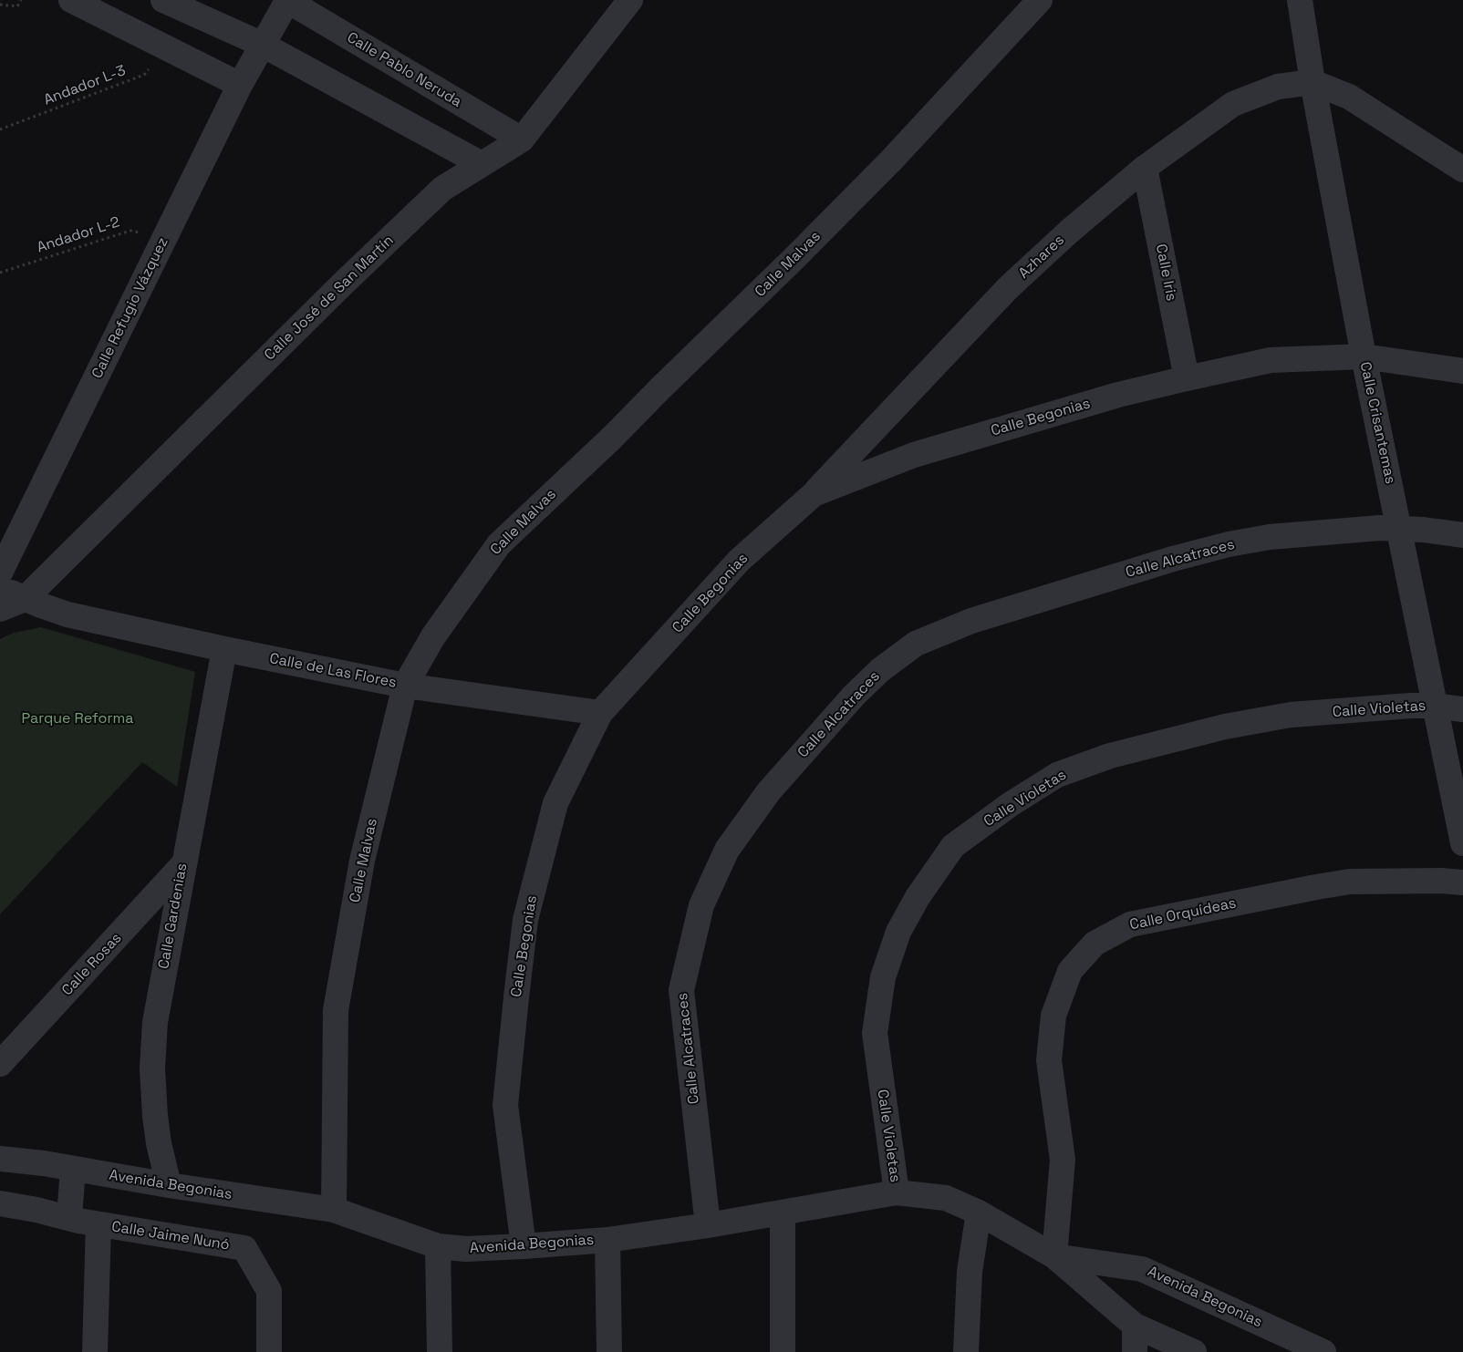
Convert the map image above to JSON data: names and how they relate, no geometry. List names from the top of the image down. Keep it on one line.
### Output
{"streets":{"street":["Calle Pablo Neruda","Azhares","Calle Malvas","Calle Iris","Calle José de San Martín","Calle Refugio Vázquez","Calle Begonias","Calle Crisantemas","Calle Alcatraces","Calle de Las Flores","Calle Violetas","Calle Orquídeas","Calle Gardenias","Calle Rosas","Avenida Begonias","Calle Jaime Nunó"],"path":["Andador L-3","Andador L-2"]},"crossings":[["Calle Pablo Neruda","Calle José de San Martín"],["Calle Pablo Neruda","Calle Refugio Vázquez"],["Andador L-2","Calle Refugio Vázquez"],["Azhares","Calle Iris"],["Azhares","Calle Begonias"],["Azhares","Calle Crisantemas"],["Calle Malvas","Calle de Las Flores"],["Calle Malvas","Avenida Begonias"],["Calle Iris","Calle Begonias"],["Calle José de San Martín","Calle de Las Flores"],["Calle Begonias","Calle Crisantemas"],["Calle Begonias","Calle de Las Flores"],["Calle Begonias","Avenida Begonias"],["Calle Crisantemas","Calle Alcatraces"],["Calle Crisantemas","Calle Violetas"],["Calle Alcatraces","Avenida Begonias"],["Calle de Las Flores","Calle Gardenias"],["Calle Violetas","Avenida Begonias"],["Calle Orquídeas","Avenida Begonias"],["Calle Gardenias","Calle Rosas"],["Calle Gardenias","Avenida Begonias"]],"parks":["Parque Reforma"]}
